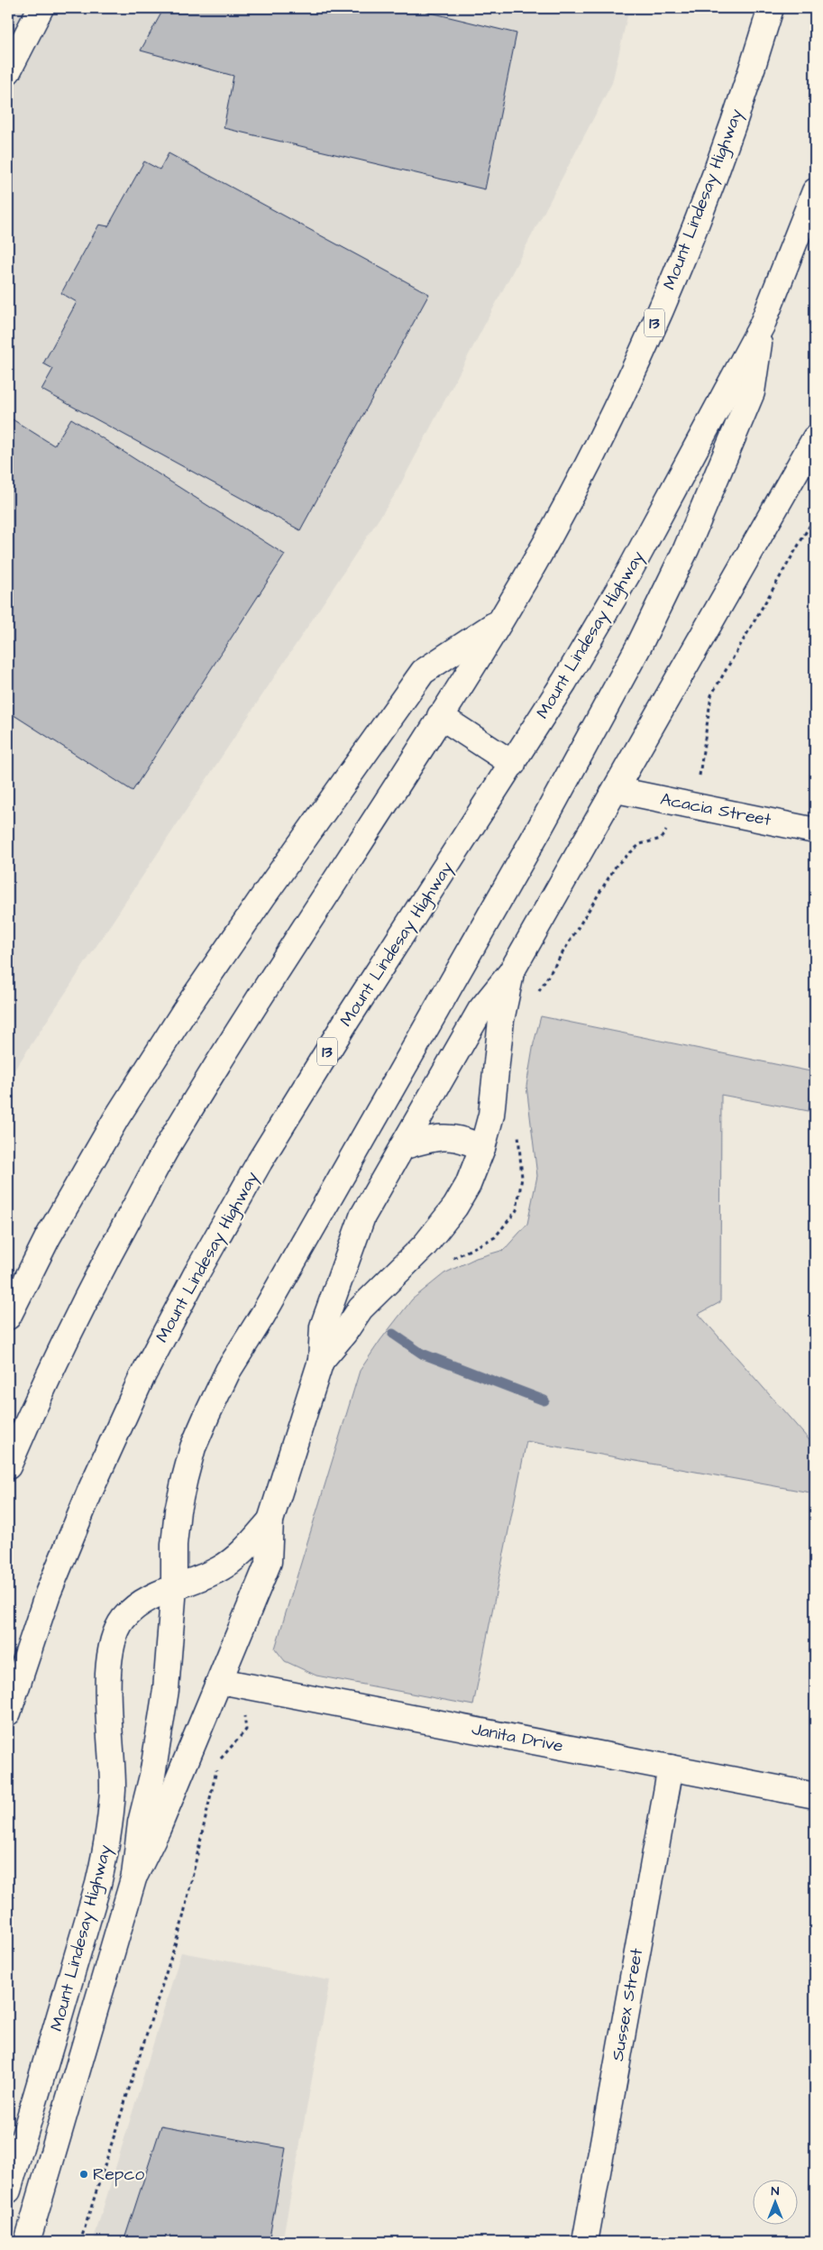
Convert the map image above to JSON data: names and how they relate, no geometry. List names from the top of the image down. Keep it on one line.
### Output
{"streets":{"main road":["Mount Lindesay Highway","13","Acacia Street","Janita Drive","Sussex Street"]},"crossings":[["Mount Lindesay Highway","Acacia Street"],["Mount Lindesay Highway","Janita Drive"],["Janita Drive","Sussex Street"]],"places":["Repco"],"north":"top"}
